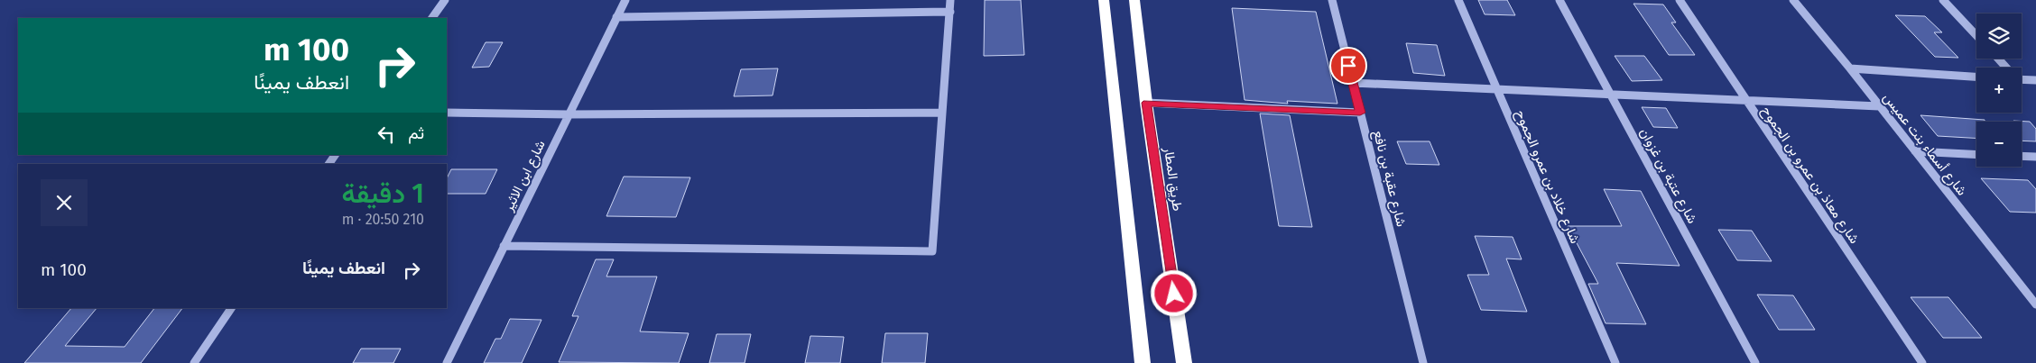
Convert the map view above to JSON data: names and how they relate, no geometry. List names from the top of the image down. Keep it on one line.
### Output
{"streets":{"highway":["طريق المطار"],"street":["شارع أسماء بنت عميس","شارع معاذ بن عمرو بن الجموح","شارع ابن الاثير","شارع عتبة بن غزوان","شارع خلاد بن عمرو الجموح","شارع عقبة بن نافع"]},"page":{"map_buttons":["+","−"],"turn":["100 m","انعطف يمينًا"],"then":"ثم","heading":["1 دقيقة","210 m · 20:50"],"list":[{"name":"انعطف يمينًا","value":"100 m"}]}}
